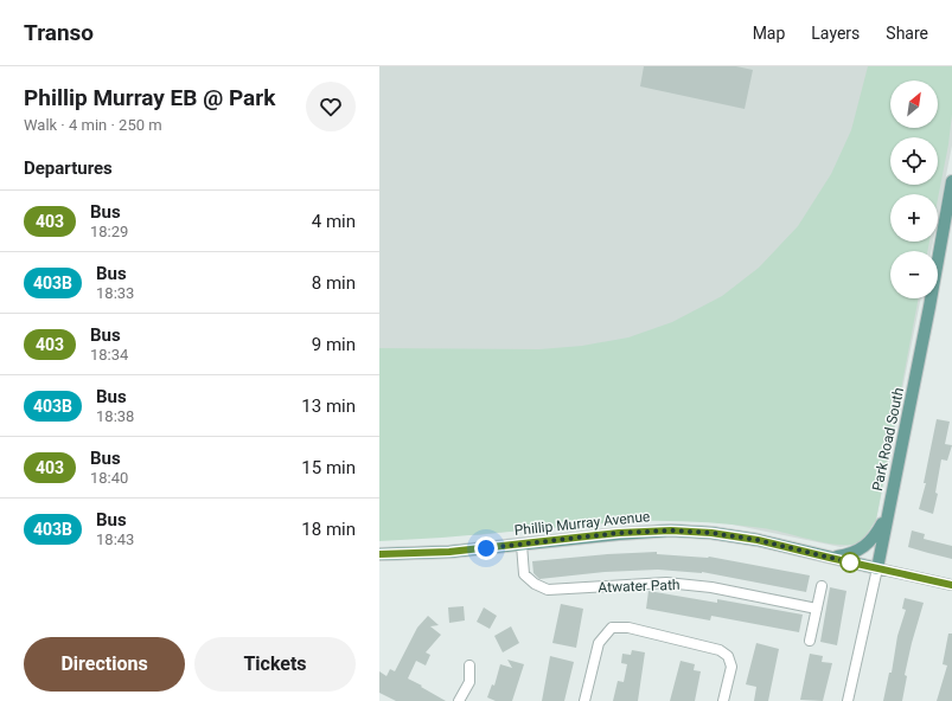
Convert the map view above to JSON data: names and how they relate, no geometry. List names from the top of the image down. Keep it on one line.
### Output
{"streets":{"main road":["Park Road South","Phillip Murray Avenue"],"street":["Atwater Path"]},"crossings":[["Park Road South","Phillip Murray Avenue"],["Phillip Murray Avenue","Atwater Path"]],"lines":["bus line 403"],"north":"top right","page":{"header":"Transo","nav":["Map","Layers","Share"],"heading":[["Phillip Murray EB @ Park","Walk · 4 min · 250 m"],"Departures"],"map_buttons":["+","−"],"list":[{"mark":"403","name":"Bus","note":"18:29","value":"4 min"},{"mark":"403B","name":"Bus","note":"18:33","value":"8 min"},{"mark":"403","name":"Bus","note":"18:34","value":"9 min"},{"mark":"403B","name":"Bus","note":"18:38","value":"13 min"},{"mark":"403","name":"Bus","note":"18:40","value":"15 min"},{"mark":"403B","name":"Bus","note":"18:43","value":"18 min"}],"buttons":["Directions","Tickets"]}}
